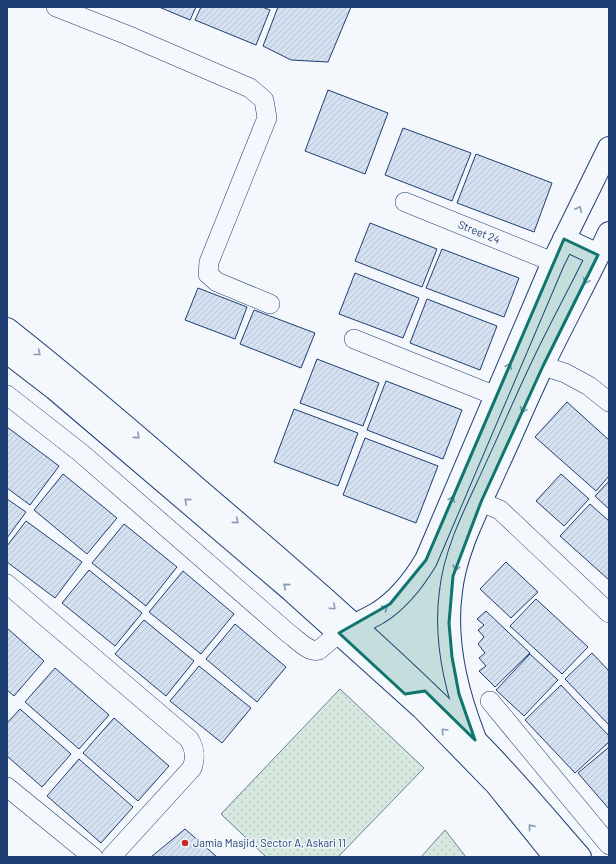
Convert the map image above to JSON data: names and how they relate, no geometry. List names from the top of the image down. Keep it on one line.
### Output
{"streets":{"street":["Street 24"]},"places":["Jamia Masjid. Sector A, Askari 11"]}
